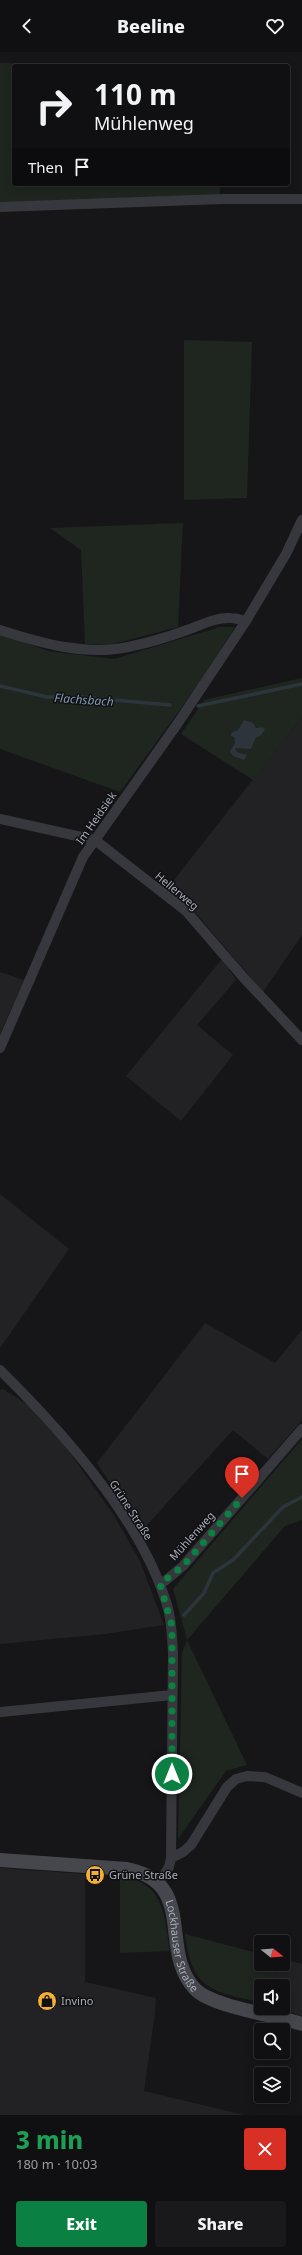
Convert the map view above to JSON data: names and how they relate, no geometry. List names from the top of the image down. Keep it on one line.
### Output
{"streets":{"street":["Im Heidsiek","Hellerweg","Grüne Straße","Mühlenweg","Lockhauser Straße"]},"crossings":[["Im Heidsiek","Hellerweg"],["Grüne Straße","Mühlenweg"],["Grüne Straße","Lockhauser Straße"]],"water":["Flachsbach"],"places":{"bus stop":["Grüne Straße"],"shop":["Invino"]},"north":"right","page":{"header":"Beeline","turn":["110 m","Mühlenweg"],"then":"Then","heading":["3 min","180 m · 10:03"],"buttons":["Exit","Share"]}}
